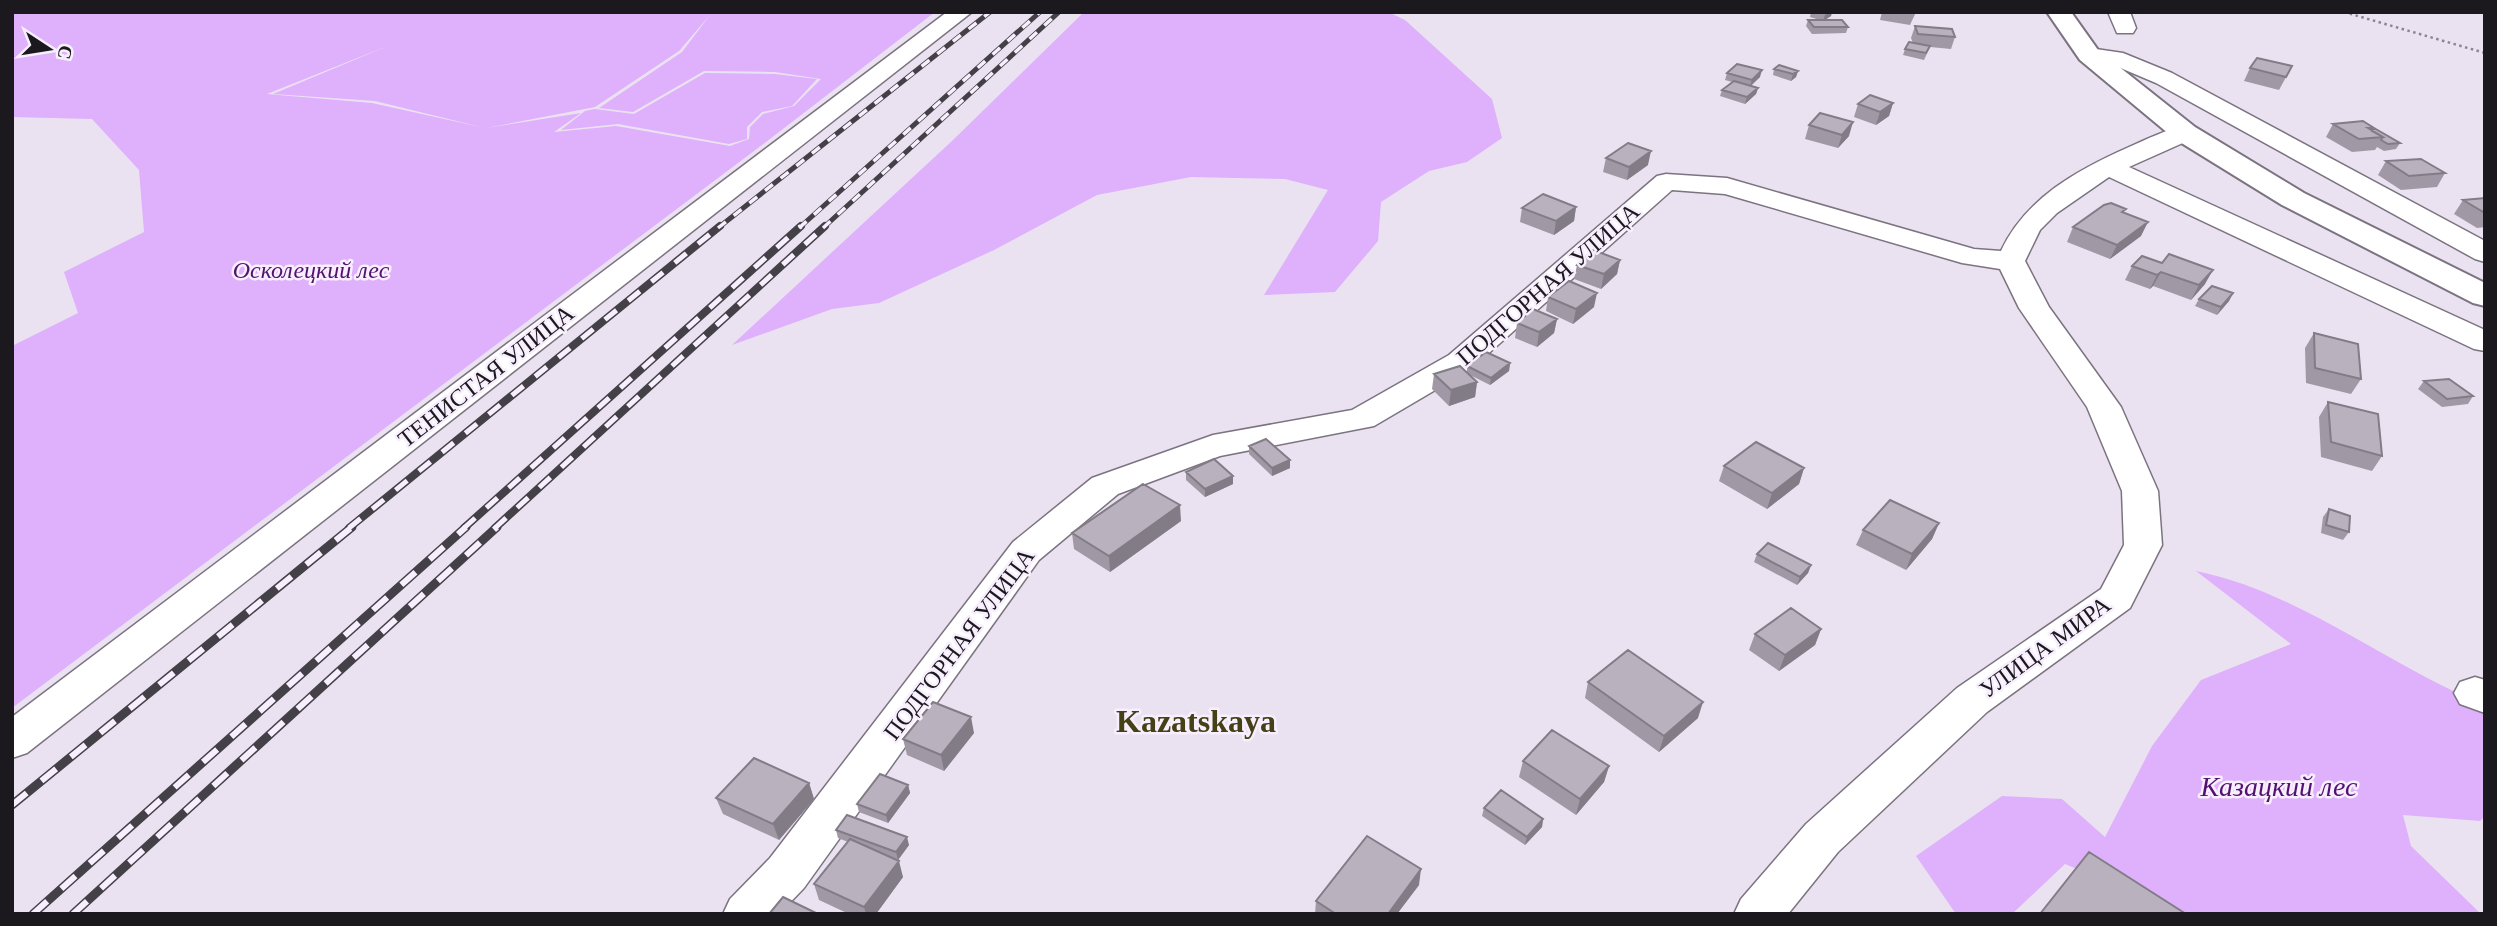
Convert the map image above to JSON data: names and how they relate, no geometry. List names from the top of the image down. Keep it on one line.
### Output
{"streets":{"street":["ПОДГОРНАЯ УЛИЦА","ТЕНИСТАЯ УЛИЦА","УЛИЦА МИРА"]},"crossings":[["ПОДГОРНАЯ УЛИЦА","УЛИЦА МИРА"]],"districts":["Kazatskaya"],"parks":["Осколецкий лес","Казацкий лес"],"north":"right"}
